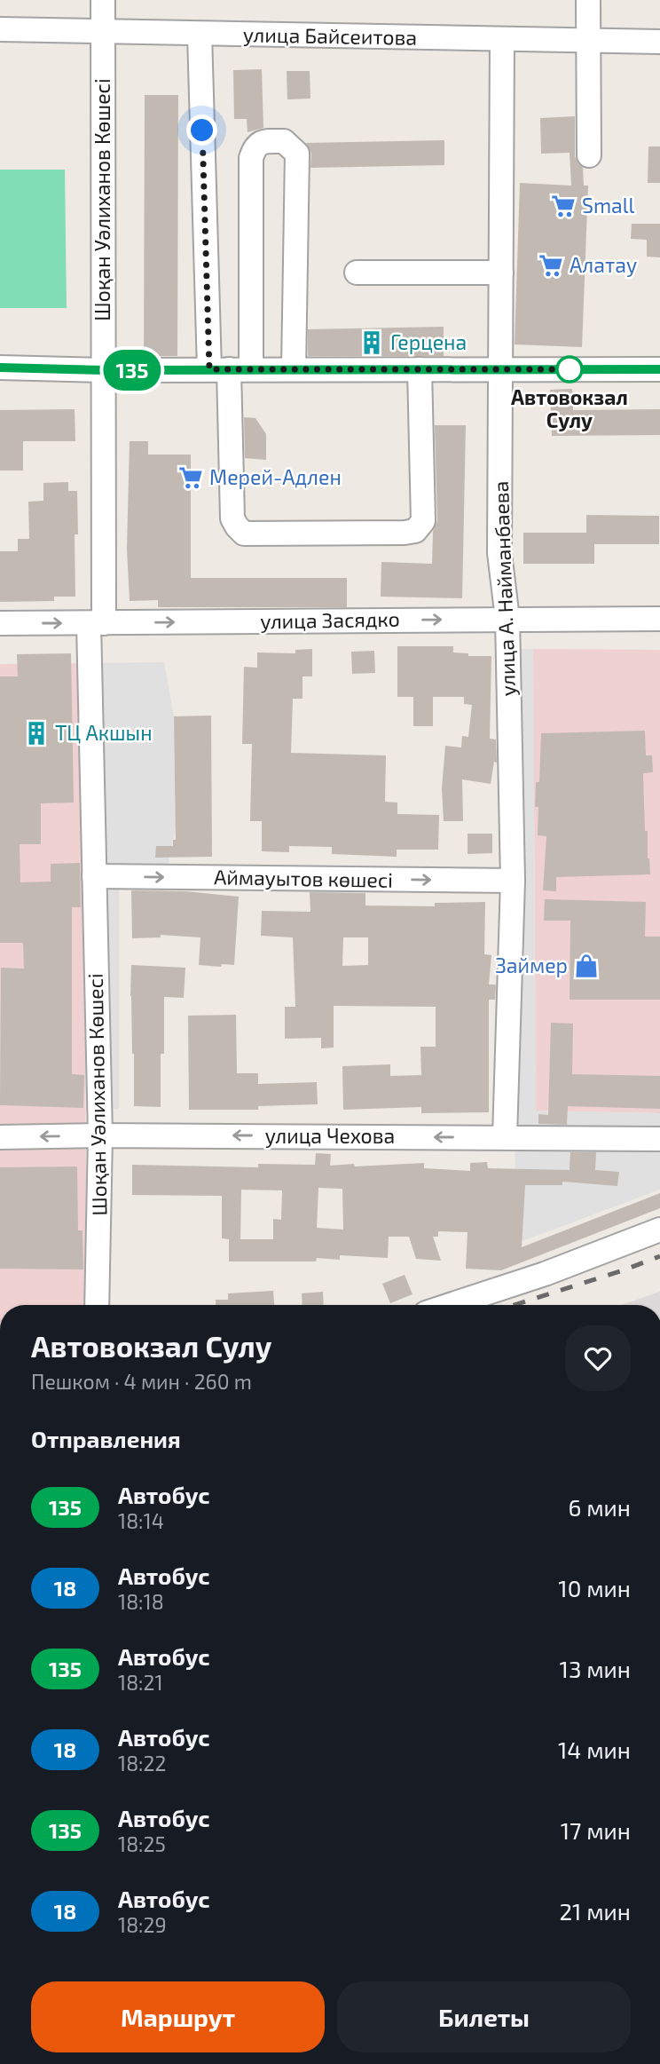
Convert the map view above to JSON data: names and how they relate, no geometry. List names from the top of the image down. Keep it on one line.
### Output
{"streets":{"street":["улица Байсеитова","Шоқан Уәлиханов Көшесі","улица А. Найманбаева","улица Засядко","Аймауытов көшесі","улица Чехова"]},"crossings":[["улица Байсеитова","Шоқан Уәлиханов Көшесі"],["улица Байсеитова","улица А. Найманбаева"],["Шоқан Уәлиханов Көшесі","улица Засядко"],["Шоқан Уәлиханов Көшесі","Аймауытов көшесі"],["Шоқан Уәлиханов Көшесі","улица Чехова"],["улица А. Найманбаева","улица Засядко"],["улица А. Найманбаева","Аймауытов көшесі"],["улица А. Найманбаева","улица Чехова"]],"one_way":["улица Засядко","Аймауытов көшесі","улица Чехова"],"places":{"supermarket":["Small","Алатау","Мерей-Адлен"],"building":["Герцена","ТЦ Акшын"],"other":["Автовокзал Сулу"],"shop":["Займер"]},"lines":["bus line 135"],"page":{"on_map":"135","heading":[["Автовокзал Сулу","Пешком · 4 мин · 260 m"],"Отправления"],"list":[{"mark":"135","name":"Автобус","note":"18:14","value":"6 мин"},{"mark":"18","name":"Автобус","note":"18:18","value":"10 мин"},{"mark":"135","name":"Автобус","note":"18:21","value":"13 мин"},{"mark":"18","name":"Автобус","note":"18:22","value":"14 мин"},{"mark":"135","name":"Автобус","note":"18:25","value":"17 мин"},{"mark":"18","name":"Автобус","note":"18:29","value":"21 мин"}],"buttons":["Маршрут","Билеты"]}}
